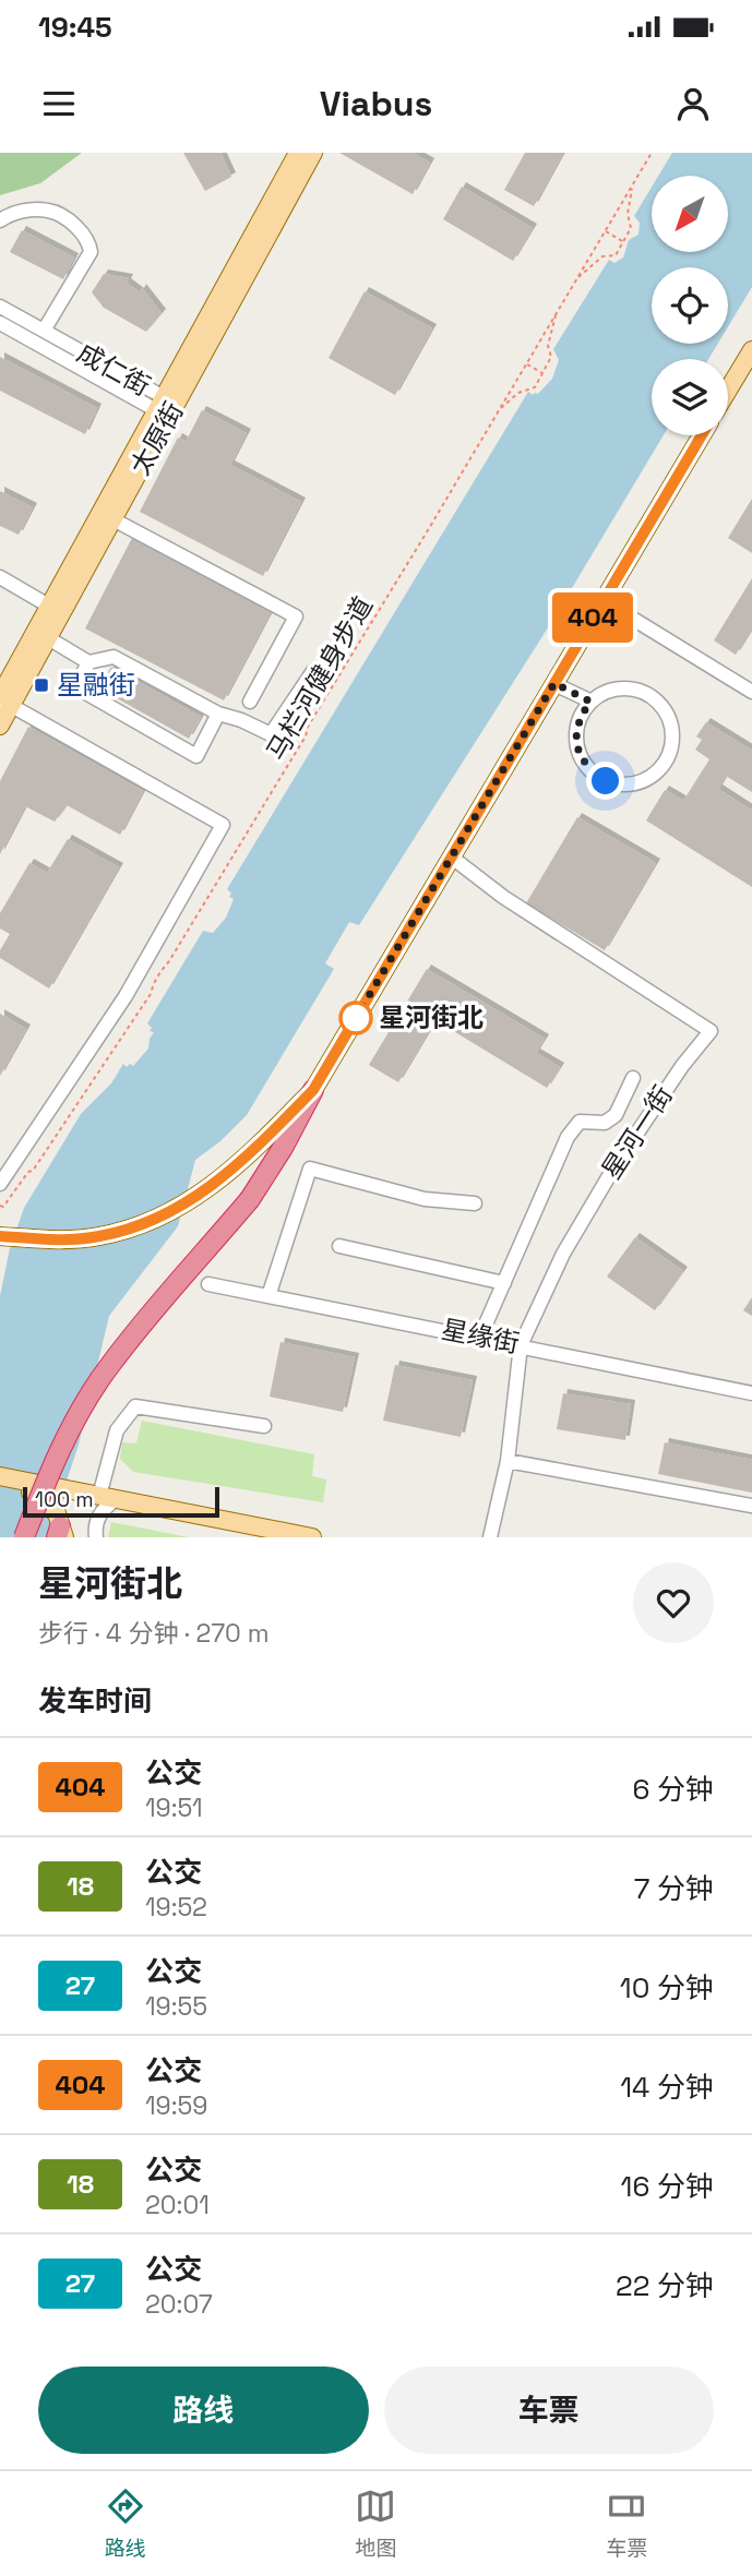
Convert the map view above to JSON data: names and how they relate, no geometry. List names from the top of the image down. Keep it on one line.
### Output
{"streets":{"main road":["太原街"],"street":["成仁街","星河一街","星缘街"],"path":["马栏河健身步道"]},"crossings":[["成仁街","太原街"],["星河一街","星缘街"]],"places":{"transit":["星融街"],"other":["星河街北"]},"lines":["bus line 404"],"scale_bar":"100 m","north":"bottom left","page":{"status":"19:45","header":"Viabus","on_map":"404","scale":"100 m","heading":[["星河街北","步行 · 4 分钟 · 270 m"],"发车时间"],"list":[{"mark":"404","name":"公交","note":"19:51","value":"6 分钟"},{"mark":"18","name":"公交","note":"19:52","value":"7 分钟"},{"mark":"27","name":"公交","note":"19:55","value":"10 分钟"},{"mark":"404","name":"公交","note":"19:59","value":"14 分钟"},{"mark":"18","name":"公交","note":"20:01","value":"16 分钟"},{"mark":"27","name":"公交","note":"20:07","value":"22 分钟"}],"buttons":["路线","车票"],"tabs":["路线","地图","车票"]}}
